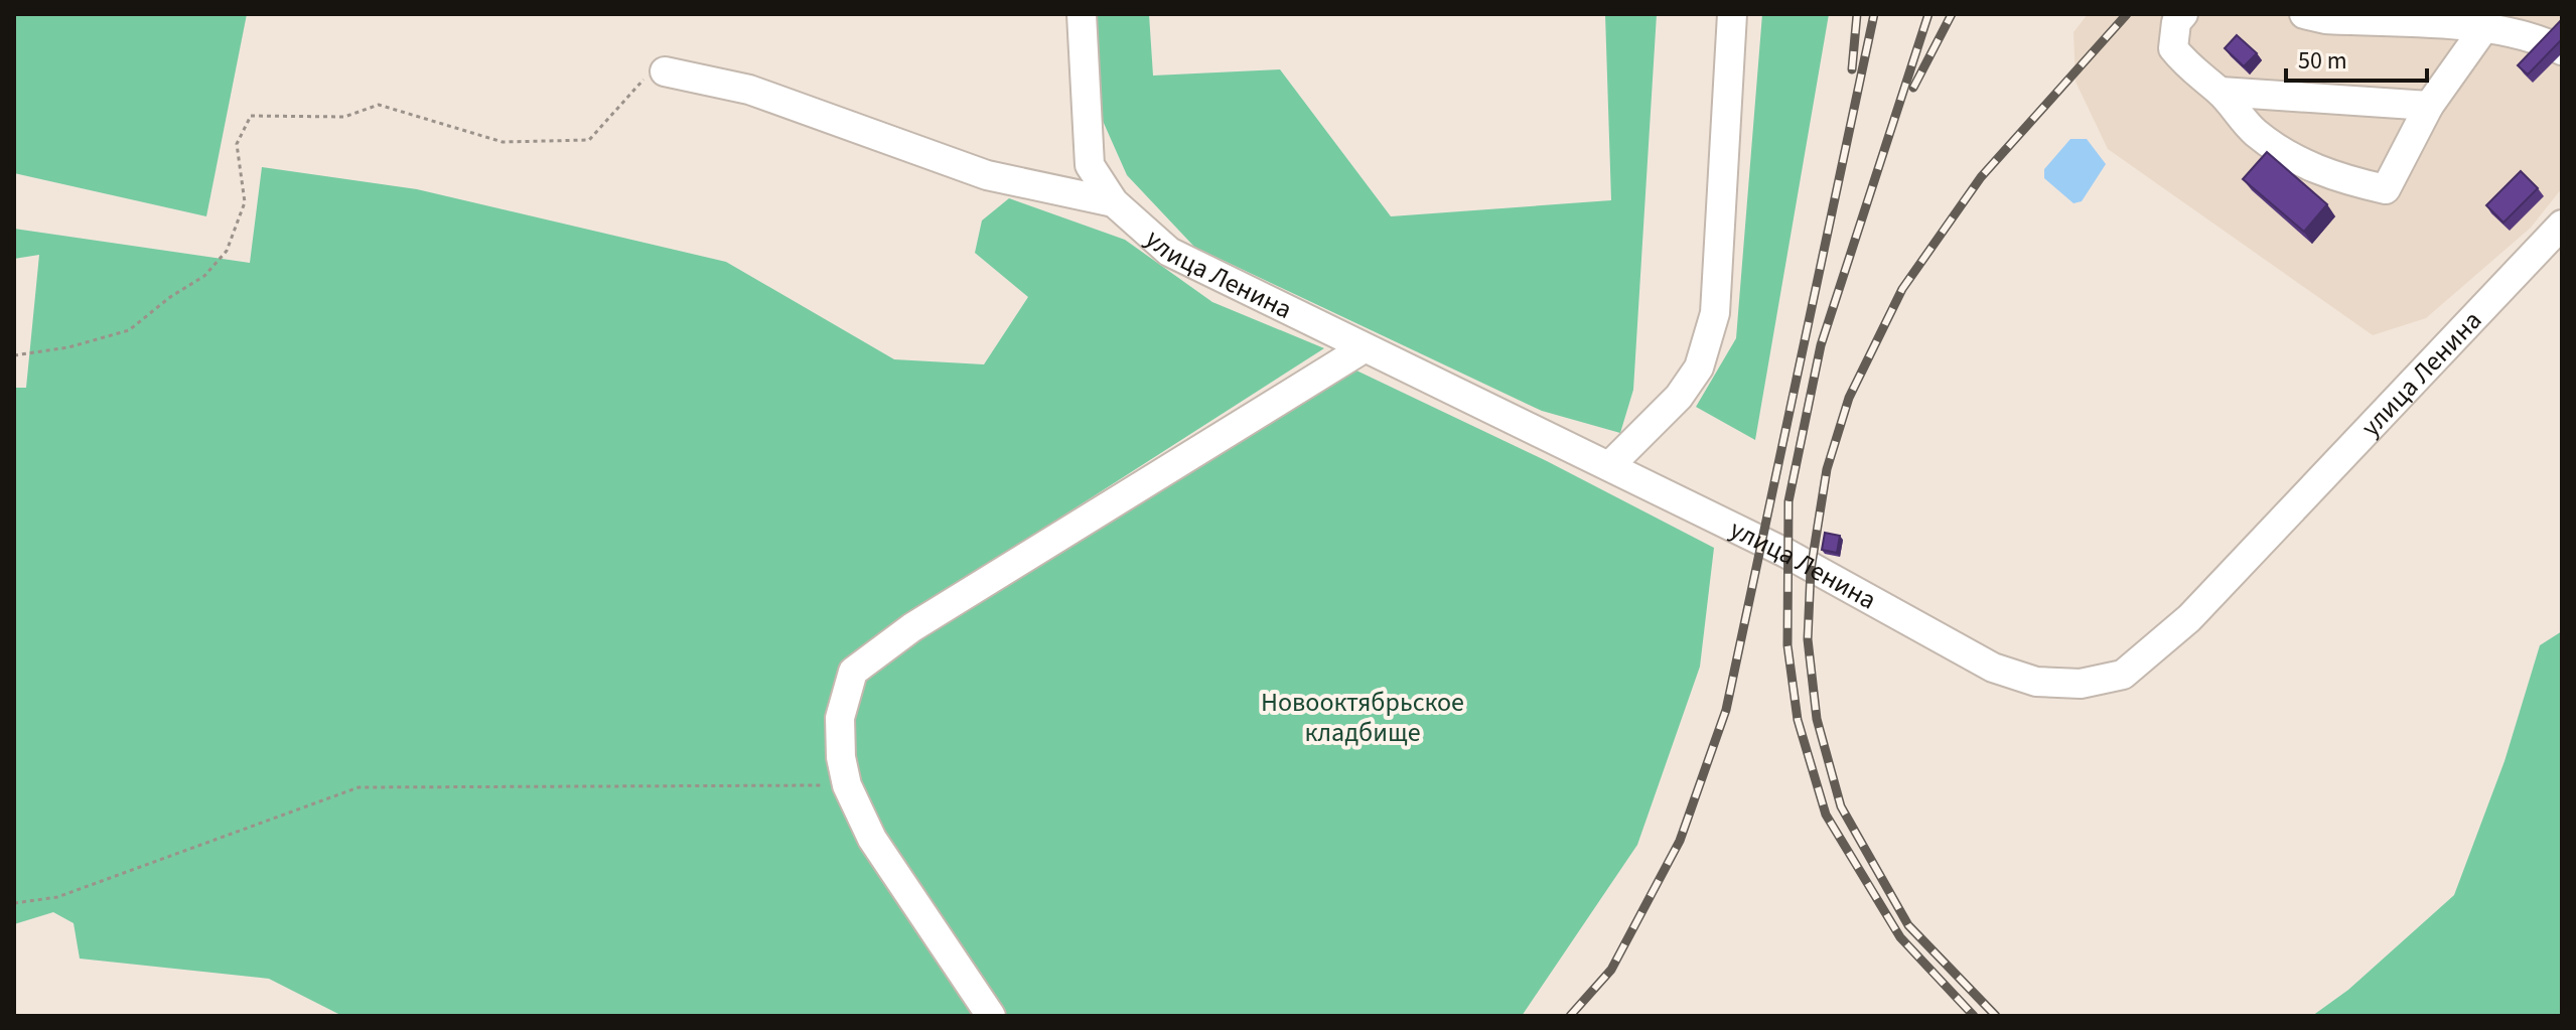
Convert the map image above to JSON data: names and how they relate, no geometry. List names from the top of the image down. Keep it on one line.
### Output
{"streets":{"street":["улица Ленина"]},"parks":["Новооктябрьское кладбище"],"scale_bar":"50 m"}
